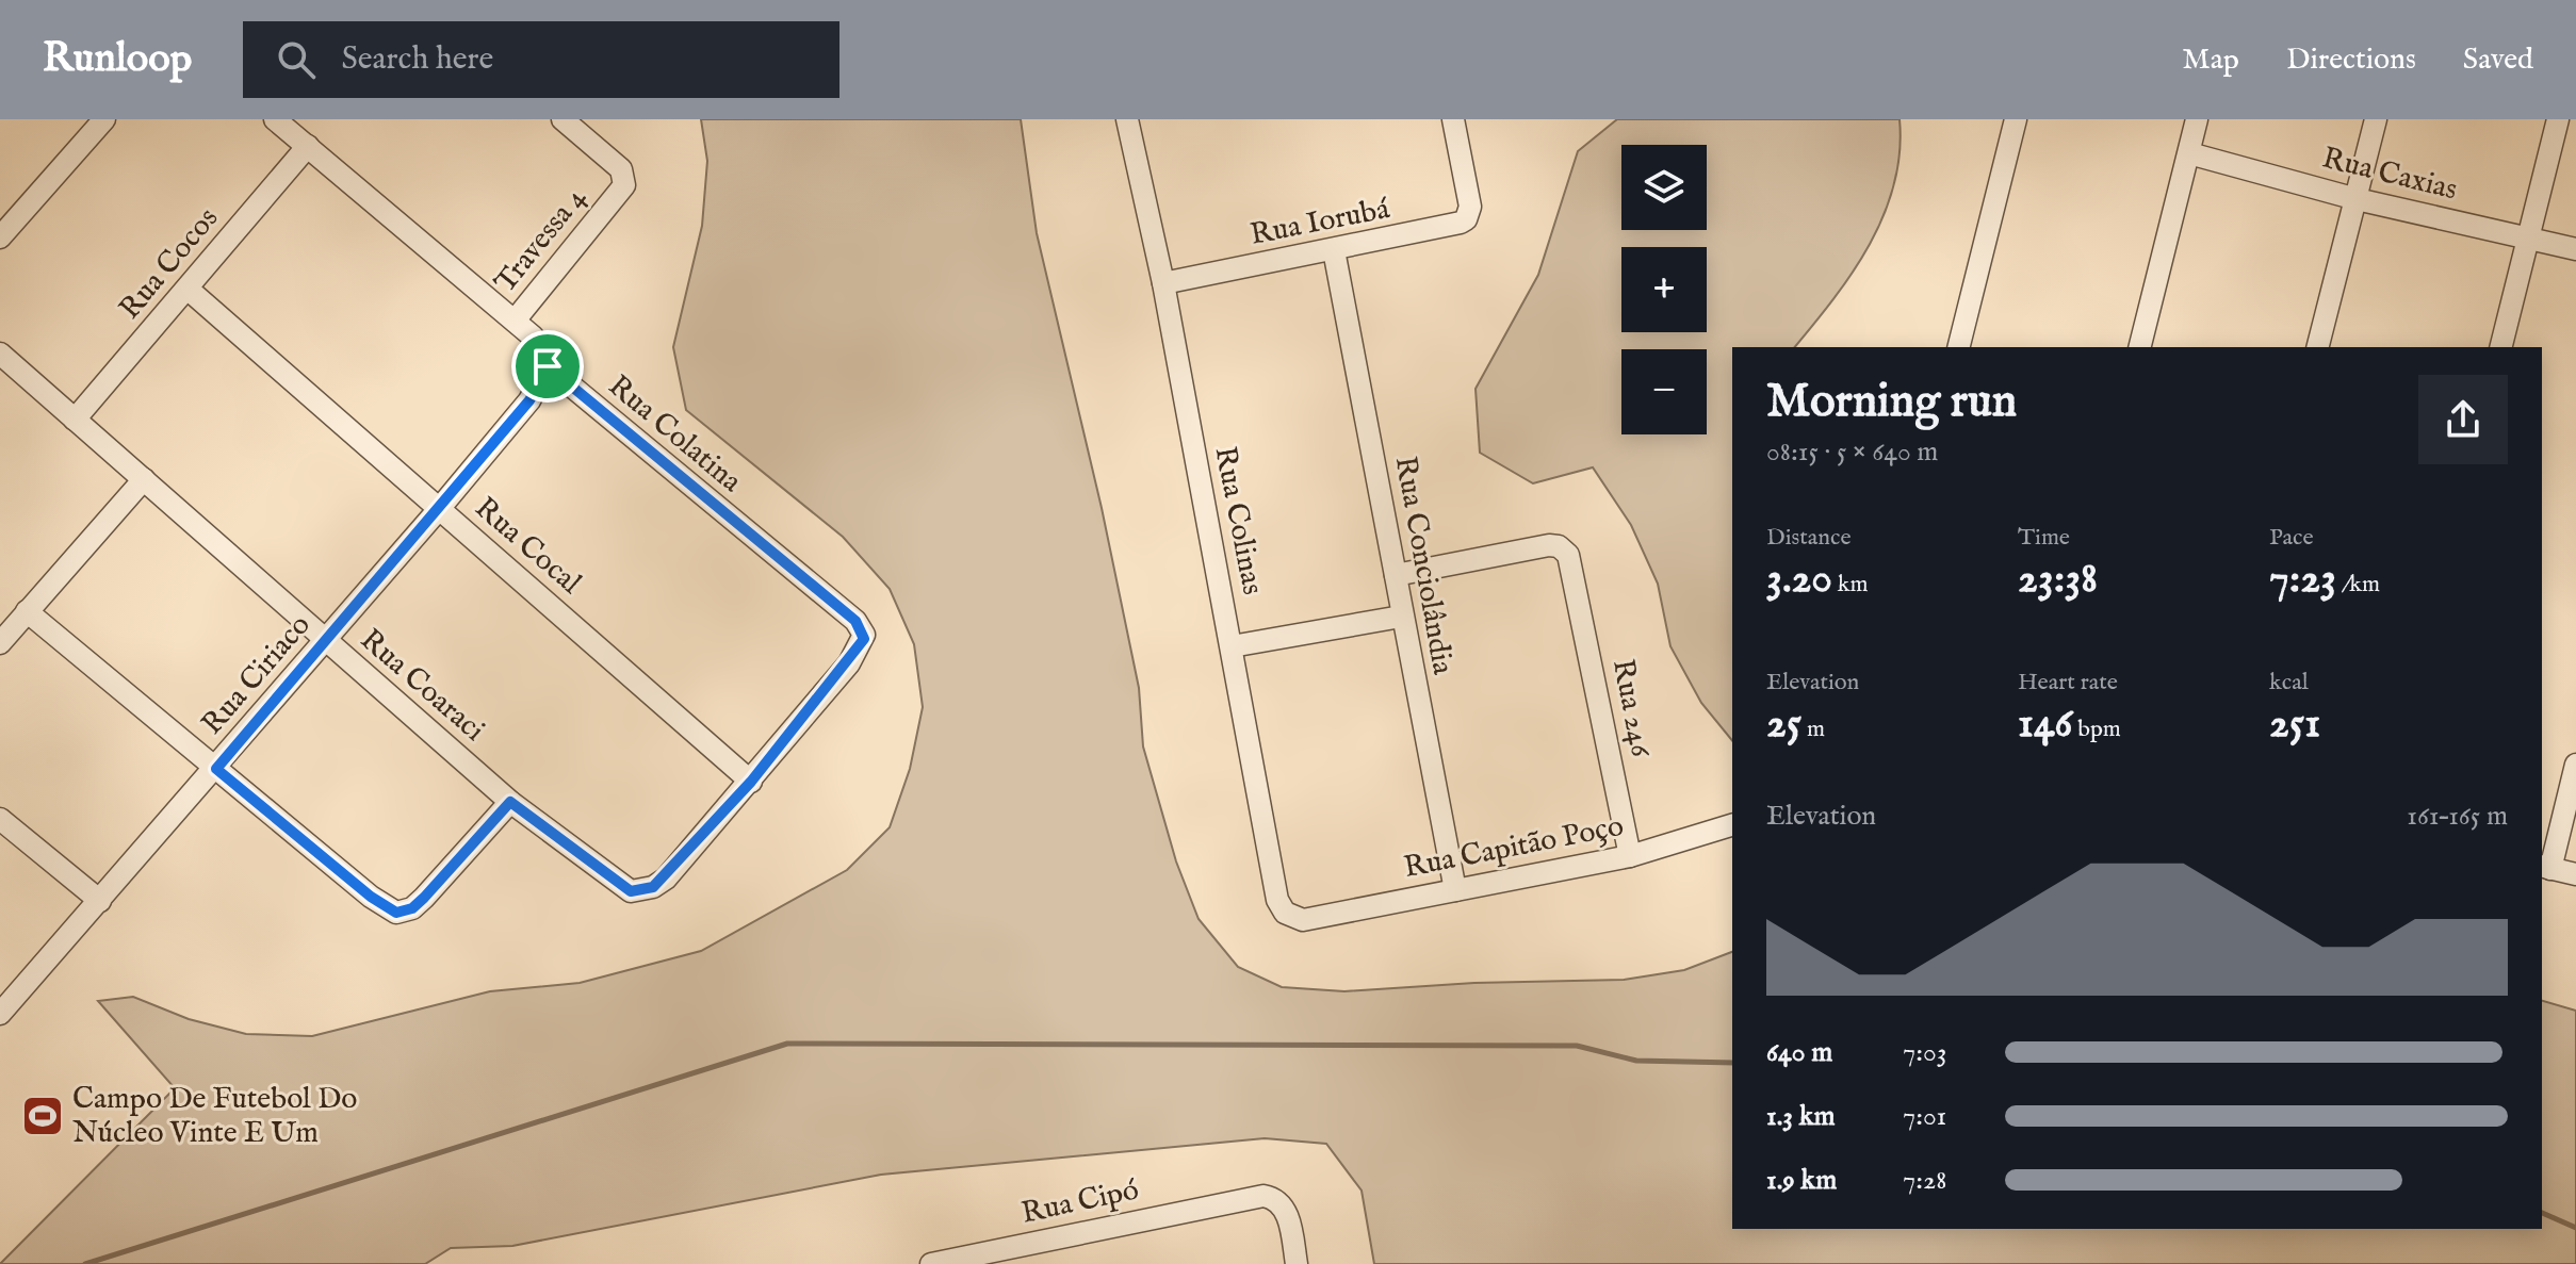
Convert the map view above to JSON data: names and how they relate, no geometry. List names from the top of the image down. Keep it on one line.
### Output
{"streets":{"street":["Rua Caxias","Rua Iorubá","Travessa 4","Rua Cocos","Rua Colatina","Rua Colinas","Rua Cocal","Rua Conciolândia","Rua Ciriaco","Rua Coaraci","Rua 246","Rua Capitão Poço","Rua Cipó"]},"crossings":[["Rua Iorubá","Rua Colinas"],["Rua Iorubá","Rua Conciolândia"],["Travessa 4","Rua Colatina"],["Rua Cocos","Rua Colatina"],["Rua Cocos","Rua Cocal"],["Rua Cocos","Rua Coaraci"],["Rua Colatina","Rua Cocal"],["Rua Colatina","Rua Ciriaco"],["Rua Colatina","Rua Coaraci"],["Rua Colinas","Rua Capitão Poço"],["Rua Cocal","Rua Ciriaco"],["Rua Cocal","Rua Coaraci"],["Rua Conciolândia","Rua 246"],["Rua Conciolândia","Rua Capitão Poço"],["Rua Ciriaco","Rua Coaraci"],["Rua 246","Rua Capitão Poço"]],"places":{"sports":["Campo De Futebol Do Núcleo Vinte E Um"]},"page":{"header":"Runloop","search":"Search here","nav":["Map","Directions","Saved"],"map_buttons":["+","−"],"heading":["Morning run","08:15 · 5 × 640 m"],"stats":[["Distance","3.20 km"],["Time","23:38"],["Pace","7:23 /km"],["Elevation","25 m"],["Heart rate","146 bpm"],["kcal","251"]],"chart":["Elevation","161–165 m"],"list":[{"name":"640 m","note":"7:03"},{"name":"1.3 km","note":"7:01"},{"name":"1.9 km","note":"7:28"}]}}
